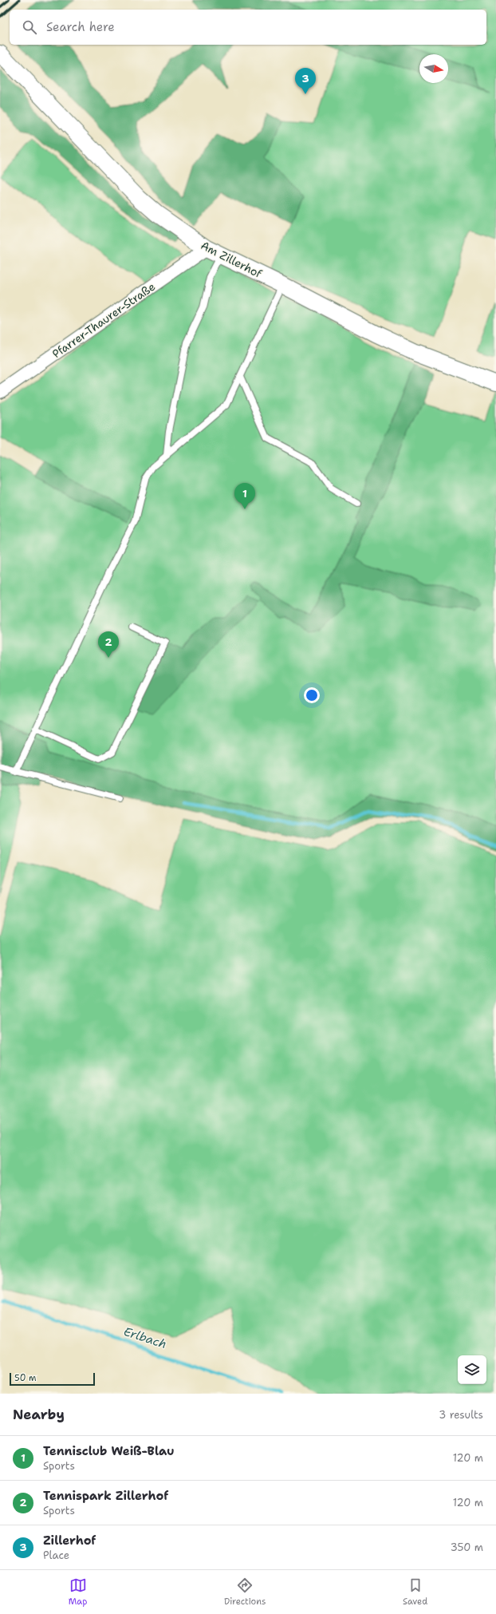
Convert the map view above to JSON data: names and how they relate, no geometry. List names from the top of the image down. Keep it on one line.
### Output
{"streets":{"street":["Am Zillerhof","Pfarrer-Thaurer-Straße"]},"crossings":[["Am Zillerhof","Pfarrer-Thaurer-Straße"]],"water":["Erlbach"],"scale_bar":"50 m","north":"right","page":{"search":"Search here","pins":["3","1","2"],"scale":"50 m","heading":["Nearby","3 results"],"list":[{"mark":"1","name":"Tennisclub Weiß-Blau","note":"Sports","value":"120 m"},{"mark":"2","name":"Tennispark Zillerhof","note":"Sports","value":"120 m"},{"mark":"3","name":"Zillerhof","note":"Place","value":"350 m"}],"nav":["Map","Directions","Saved"]}}
